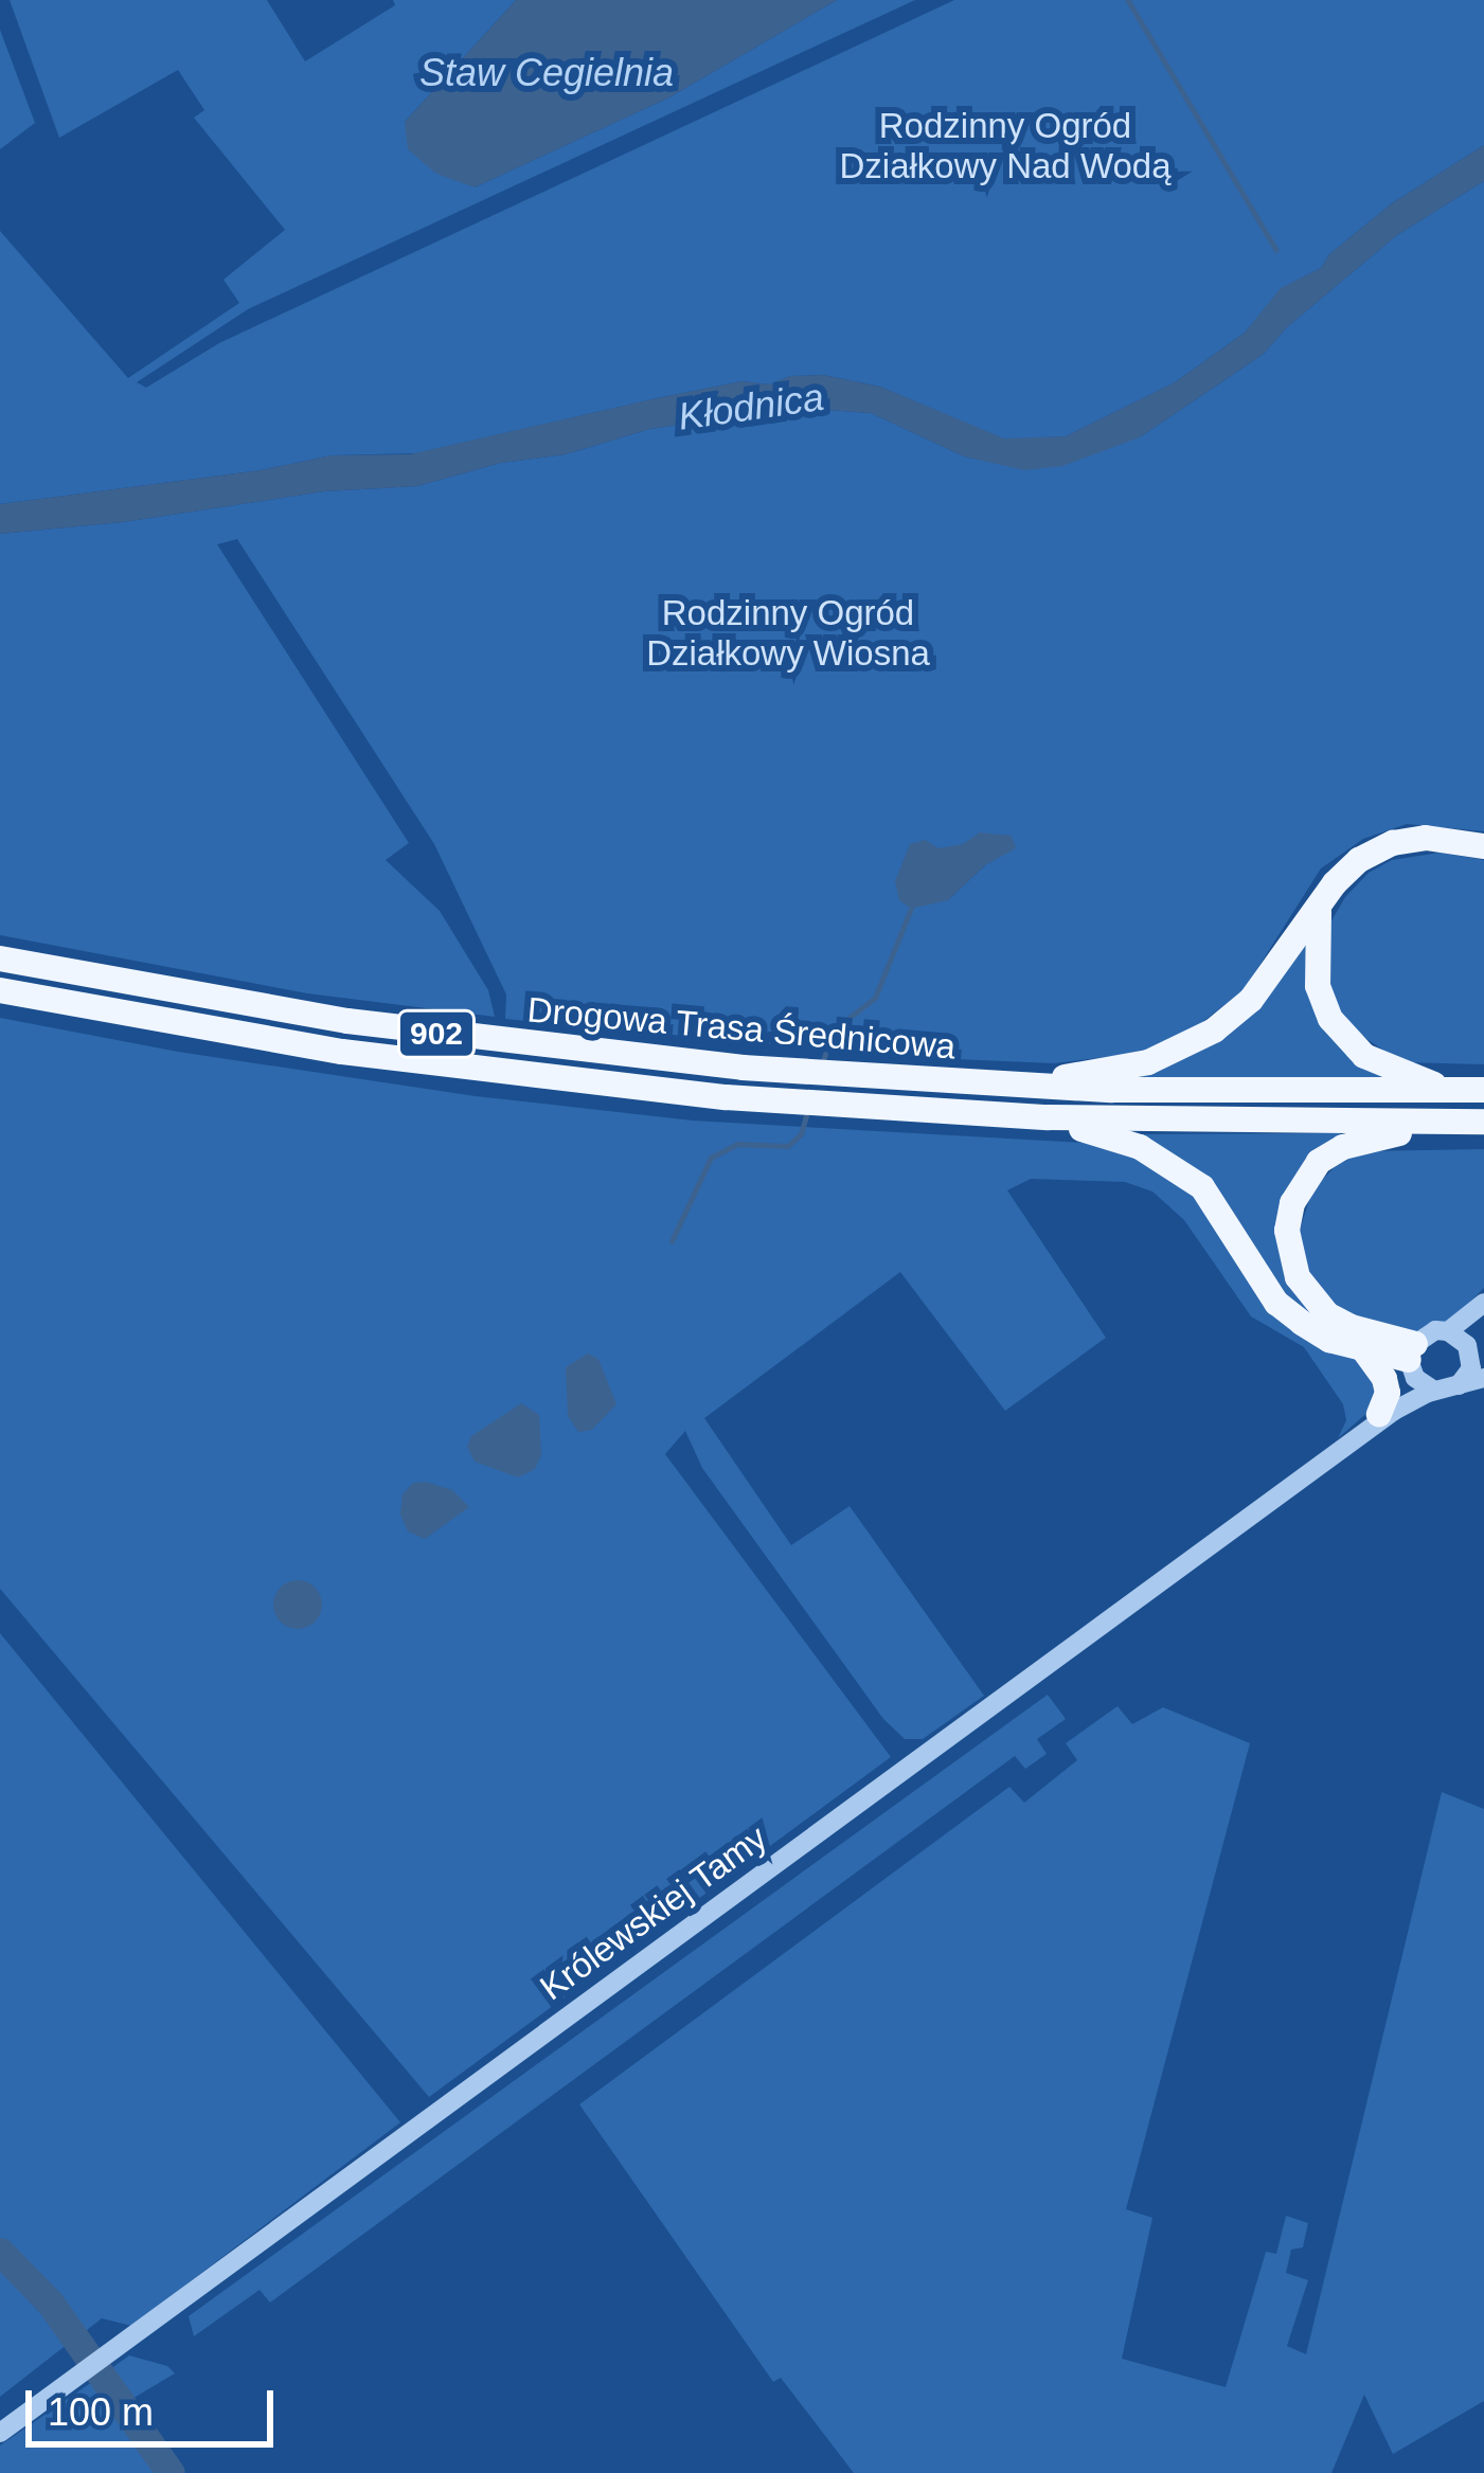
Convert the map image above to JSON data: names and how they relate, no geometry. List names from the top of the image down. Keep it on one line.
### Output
{"streets":{"main road":["Drogowa Trasa Średnicowa","902"],"street":["Królewskiej Tamy"]},"water":["Staw Cegielnia","Kłodnica"],"parks":["Rodzinny Ogród Działkowy Nad Wodą","Rodzinny Ogród Działkowy Wiosna"],"scale_bar":"100 m"}
